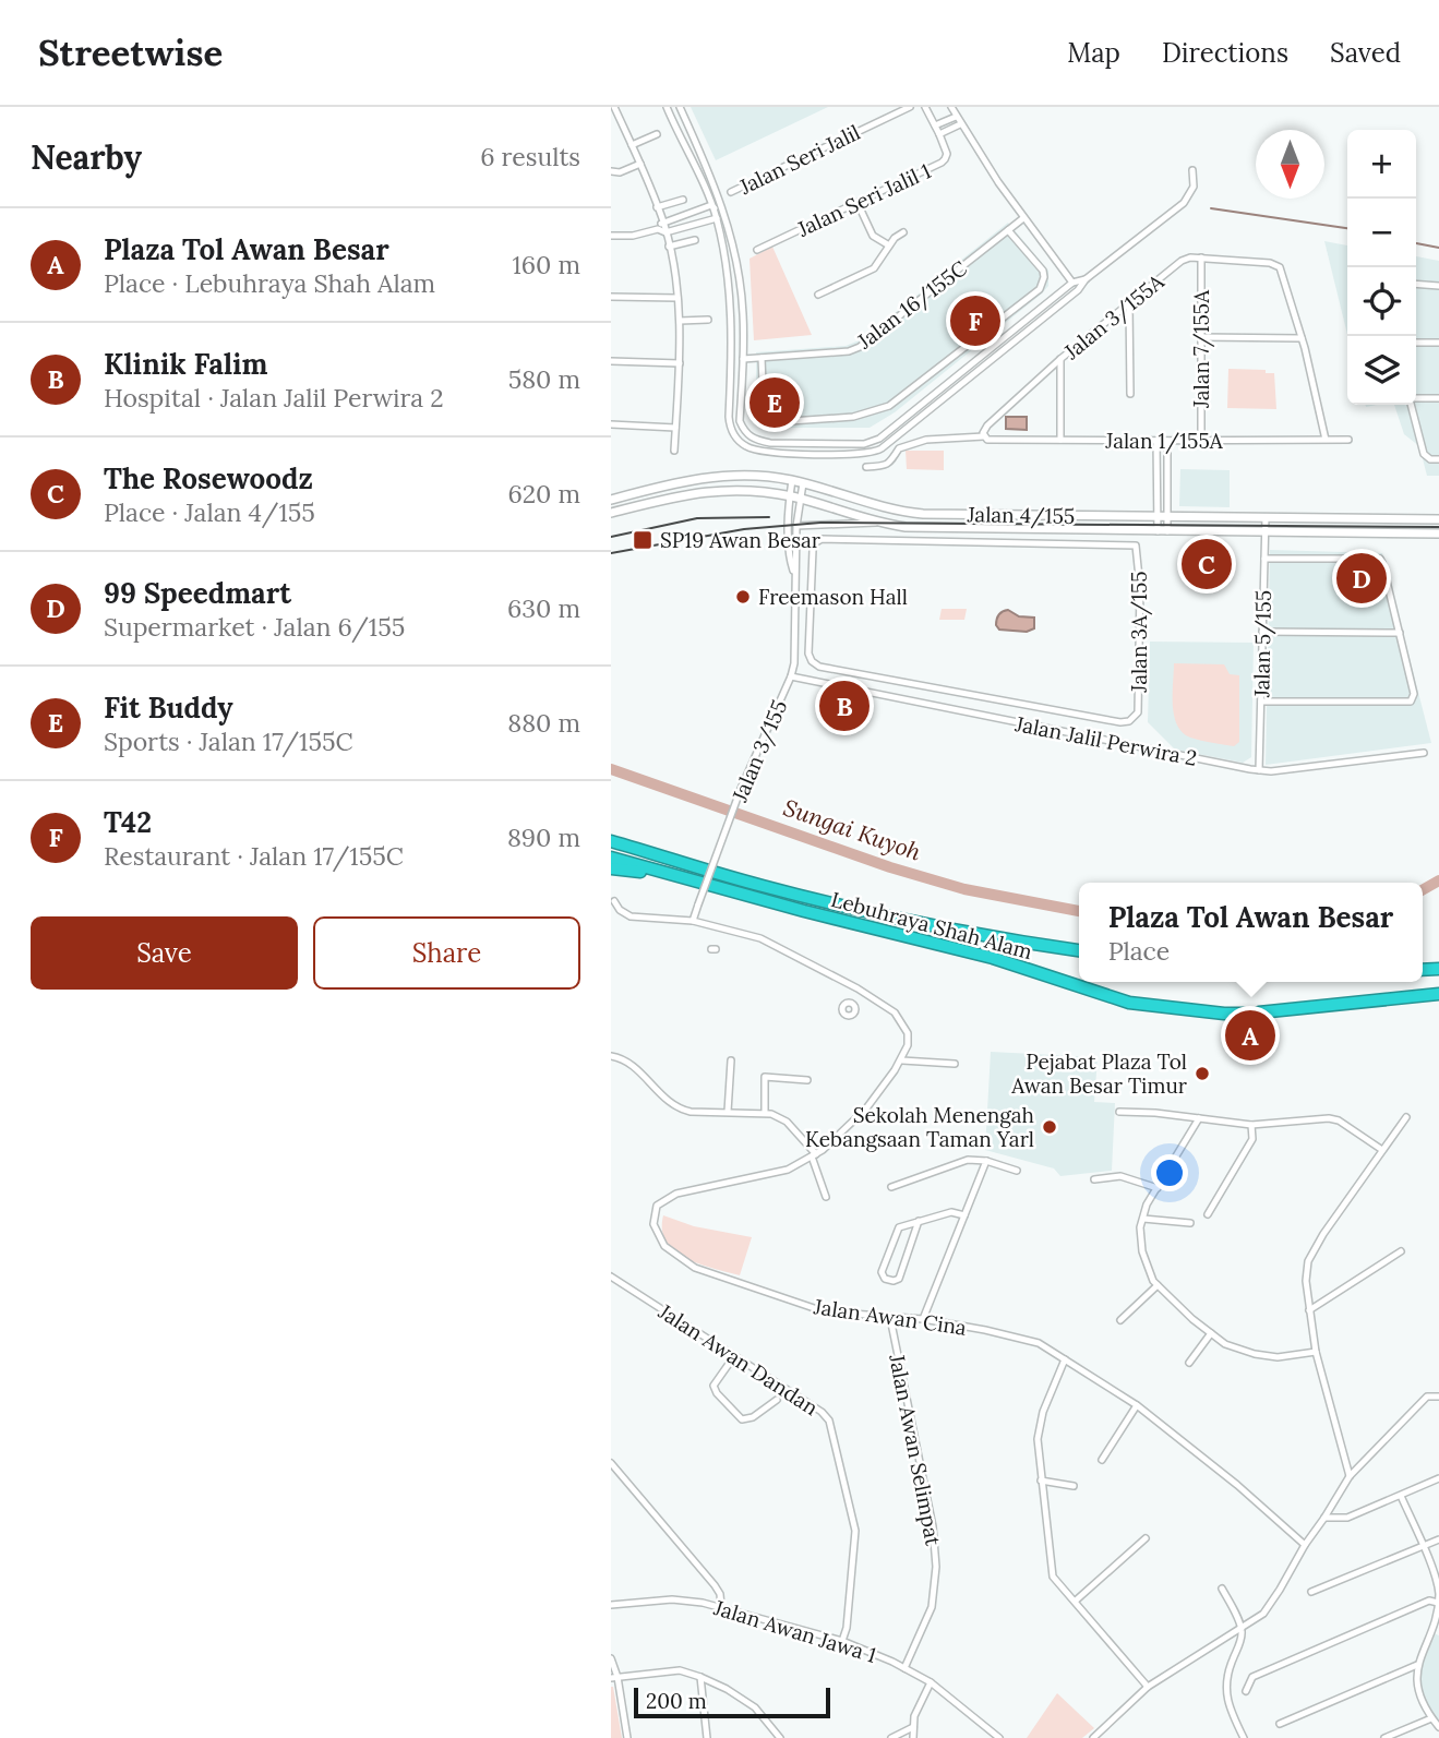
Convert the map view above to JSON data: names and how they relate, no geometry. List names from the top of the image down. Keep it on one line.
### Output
{"streets":{"highway":["Lebuhraya Shah Alam"],"street":["Jalan Seri Jalil","Jalan Seri Jalil 1","Jalan 16/155C","Jalan 3/155A","Jalan 7/155A","Jalan 1/155A","Jalan 4/155","Jalan 3A/155","Jalan 5/155","Jalan Jalil Perwira 2","Jalan 3/155","Jalan Awan Cina","Jalan Awan Dandan","Jalan Awan Selimpat","Jalan Awan Jawa 1"]},"crossings":[["Jalan 3/155A","Jalan 7/155A"],["Jalan 3/155A","Jalan 1/155A"],["Jalan 7/155A","Jalan 1/155A"],["Jalan 4/155","Jalan 5/155"],["Jalan 4/155","Jalan 3/155"],["Jalan 5/155","Jalan Jalil Perwira 2"],["Jalan Jalil Perwira 2","Jalan 3/155"],["Jalan Awan Cina","Jalan Awan Selimpat"],["Jalan Awan Dandan","Jalan Awan Jawa 1"],["Jalan Awan Selimpat","Jalan Awan Jawa 1"]],"water":["Sungai Kuyoh"],"places":{"transit":["SP19 Awan Besar"],"other":["Freemason Hall","Pejabat Plaza Tol Awan Besar Timur","Sekolah Menengah Kebangsaan Taman Yarl"]},"scale_bar":"200 m","north":"bottom","page":{"header":"Streetwise","nav":["Map","Directions","Saved"],"heading":["Nearby","6 results"],"map_buttons":["+","−"],"list":[{"mark":"A","name":"Plaza Tol Awan Besar","note":"Place · Lebuhraya Shah Alam","value":"160 m"},{"mark":"B","name":"Klinik Falim","note":"Hospital · Jalan Jalil Perwira 2","value":"580 m"},{"mark":"C","name":"The Rosewoodz","note":"Place · Jalan 4/155","value":"620 m"},{"mark":"D","name":"99 Speedmart","note":"Supermarket · Jalan 6/155","value":"630 m"},{"mark":"E","name":"Fit Buddy","note":"Sports · Jalan 17/155C","value":"880 m"},{"mark":"F","name":"T42","note":"Restaurant · Jalan 17/155C","value":"890 m"}],"pins":["F","E","C","D","B","A"],"popup":["Plaza Tol Awan Besar","Place"],"buttons":["Save","Share"],"scale":"200 m"}}
